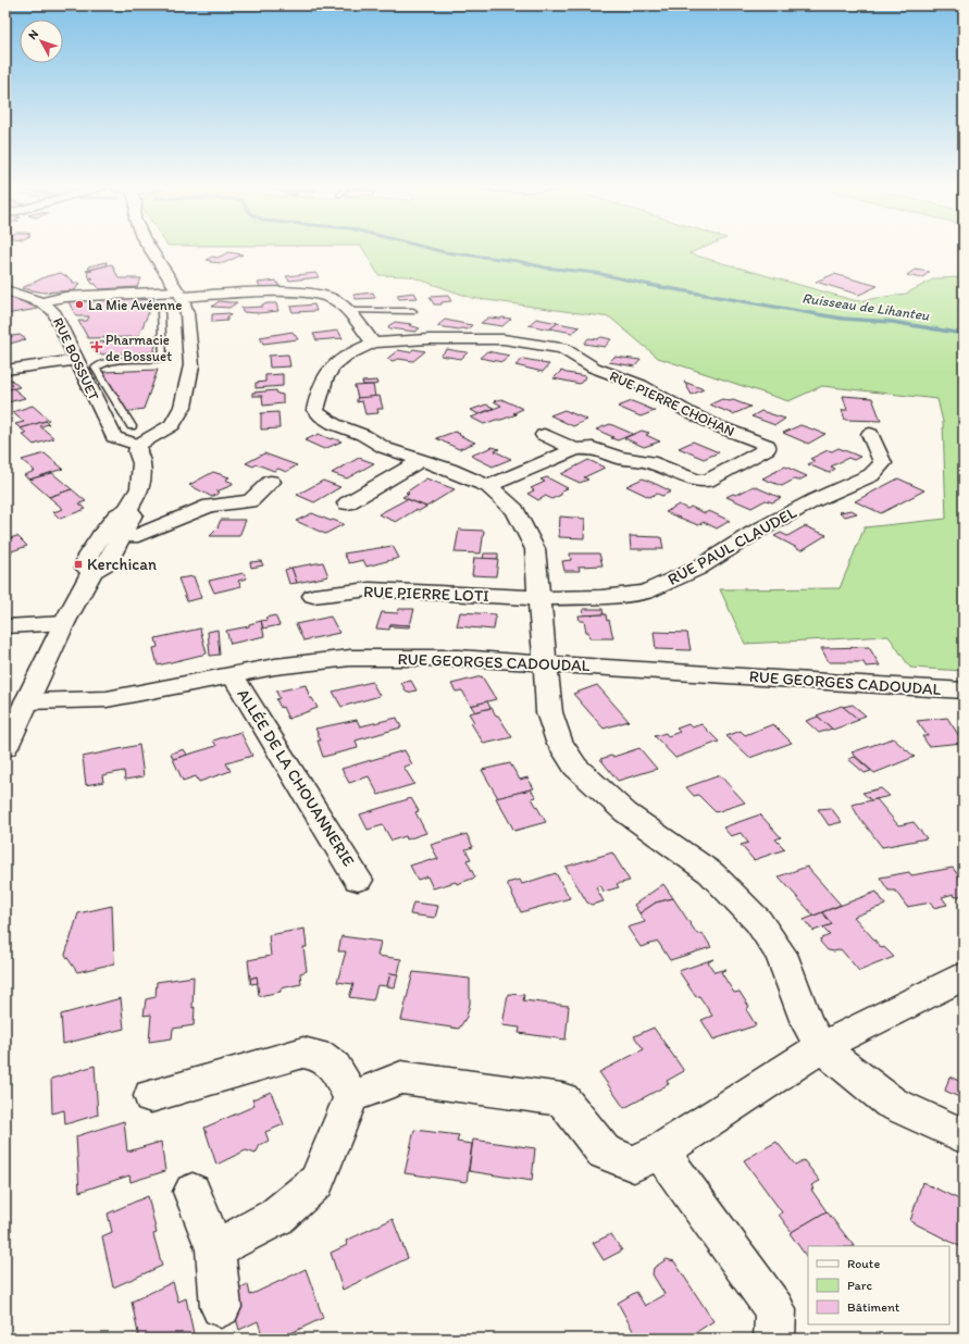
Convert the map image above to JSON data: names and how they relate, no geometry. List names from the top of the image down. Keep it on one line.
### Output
{"streets":{"street":["RUE BOSSUET","RUE PIERRE CHOHAN","RUE PAUL CLAUDEL","RUE PIERRE LOTI","RUE GEORGES CADOUDAL","ALLÉE DE LA CHOUANNERIE"]},"crossings":[["RUE PAUL CLAUDEL","RUE PIERRE LOTI"],["RUE GEORGES CADOUDAL","ALLÉE DE LA CHOUANNERIE"]],"water":["Ruisseau de Lihanteu"],"places":{"other":["La Mie Avéenne"],"health":["Pharmacie de Bossuet"],"transit":["Kerchican"]},"legend":["Route","Parc","Bâtiment"],"north":"top left"}
